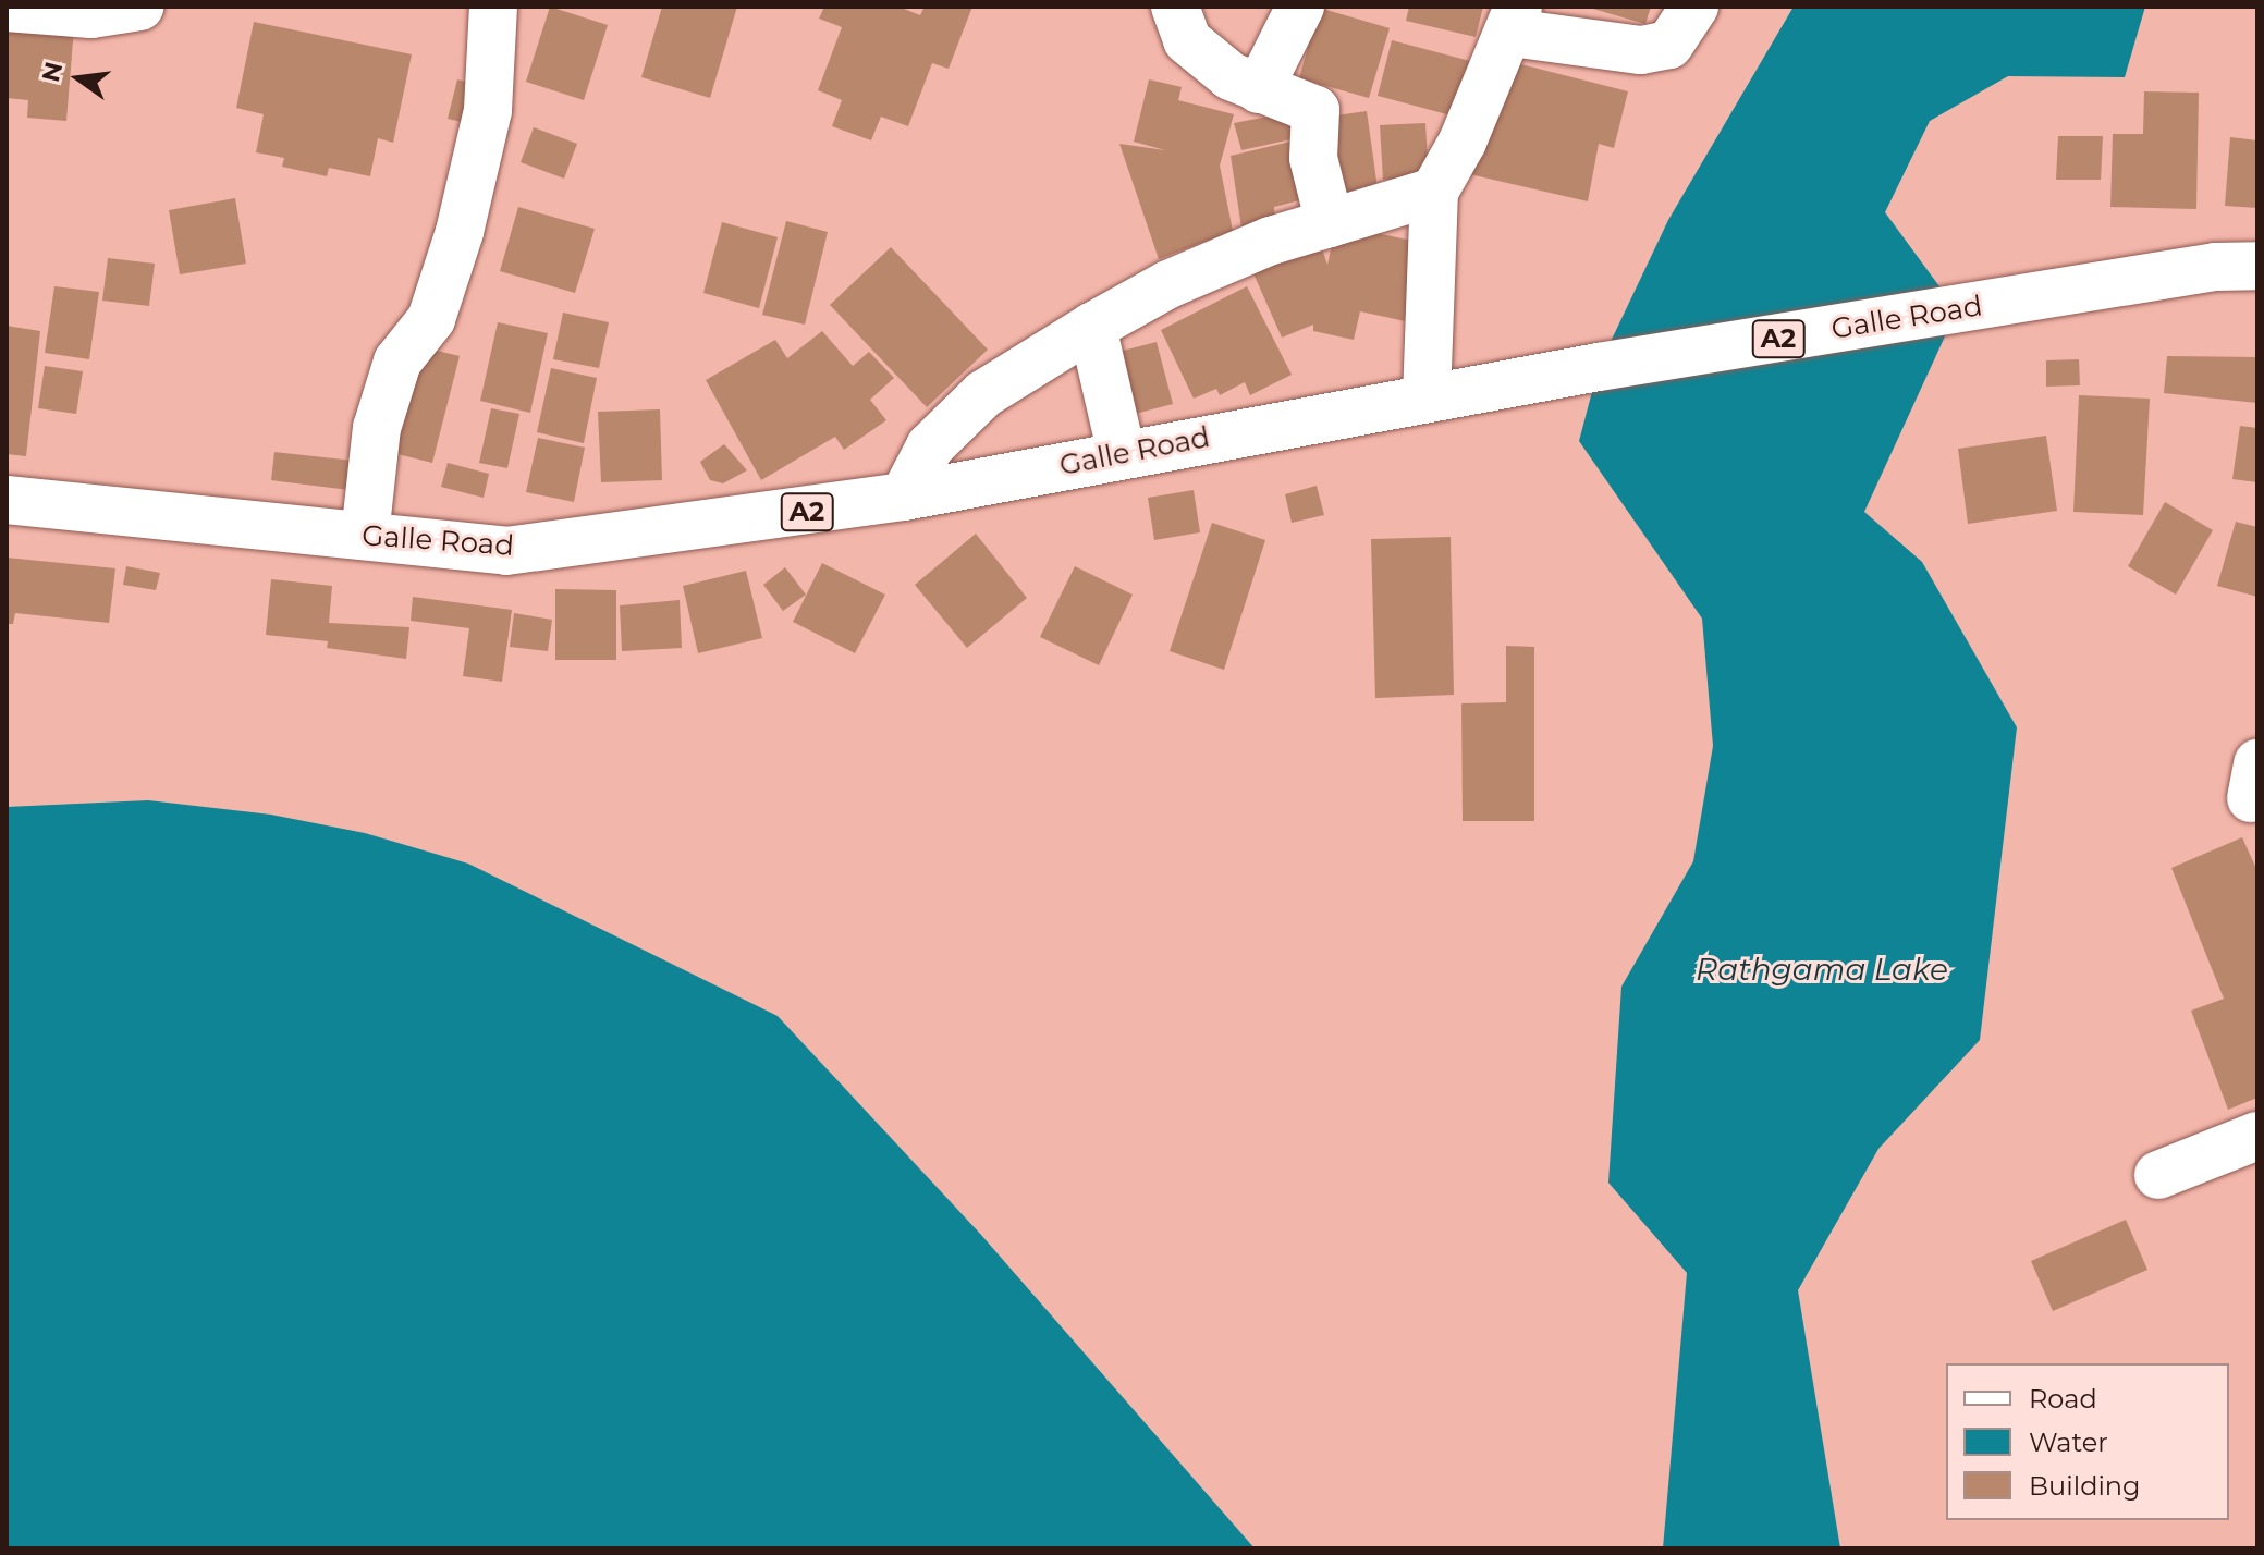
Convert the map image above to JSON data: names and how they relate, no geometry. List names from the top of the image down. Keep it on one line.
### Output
{"streets":{"main road":["Galle Road","A2"]},"water":["Rathgama Lake"],"legend":["Road","Water","Building"],"north":"left"}
